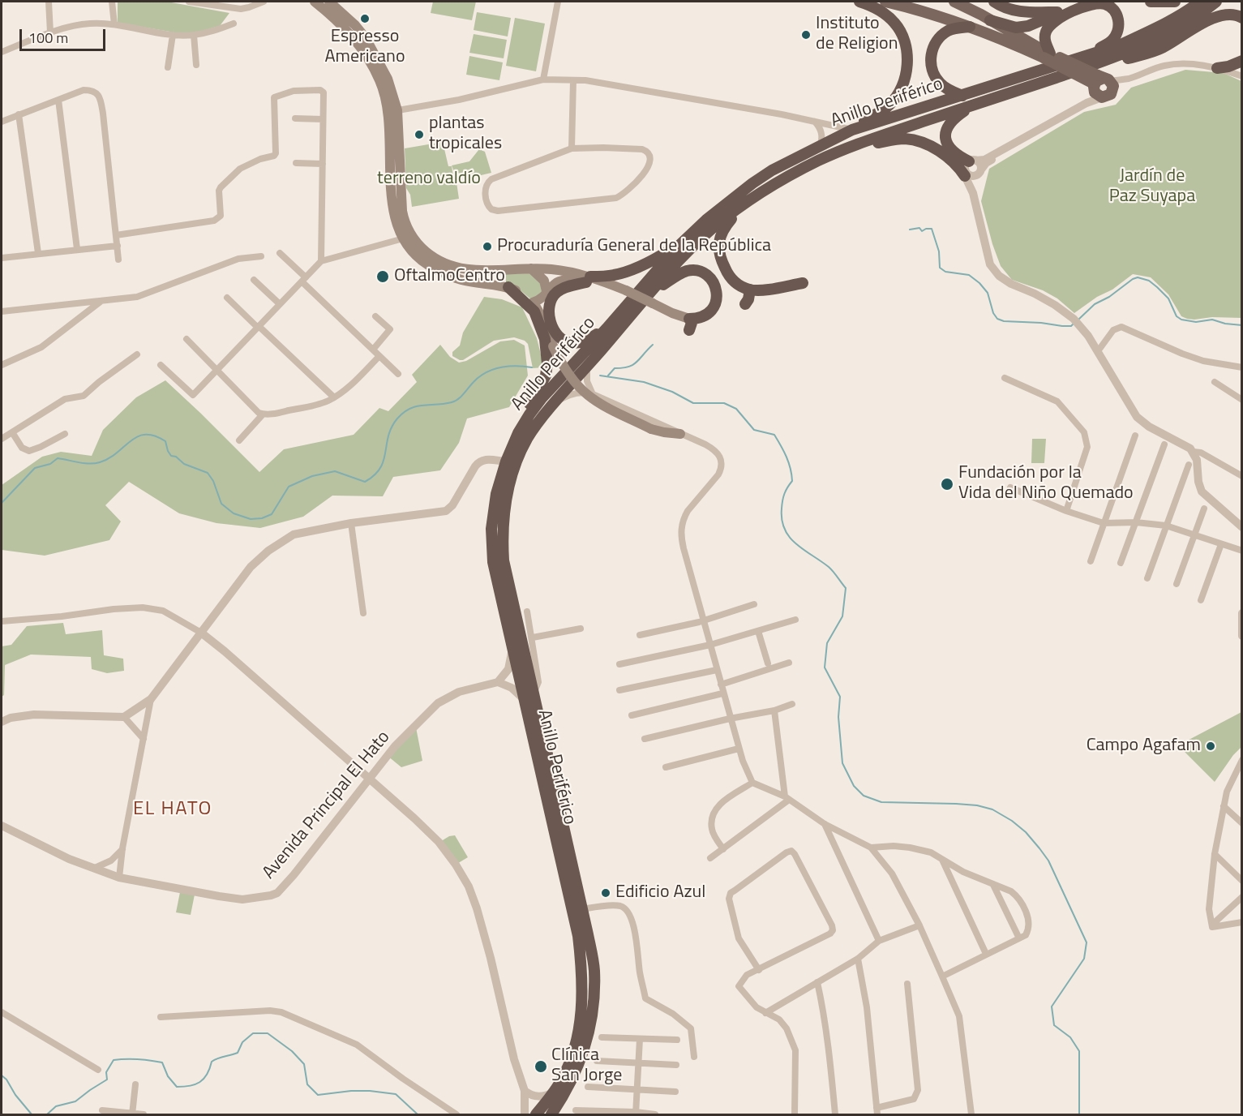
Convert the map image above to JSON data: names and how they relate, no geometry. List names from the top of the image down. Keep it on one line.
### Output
{"streets":{"highway":["Anillo Periférico"],"street":["Avenida Principal El Hato"]},"districts":["EL HATO"],"parks":["Jardín de Paz Suyapa","terreno valdío"],"places":["Espresso Americano","Instituto de Religion","plantas tropicales","Procuraduría General de la República","OftalmoCentro","Fundación por la Vida del Niño Quemado","Campo Agafam","Edificio Azul","Clínica San Jorge"],"scale_bar":"100 m"}
